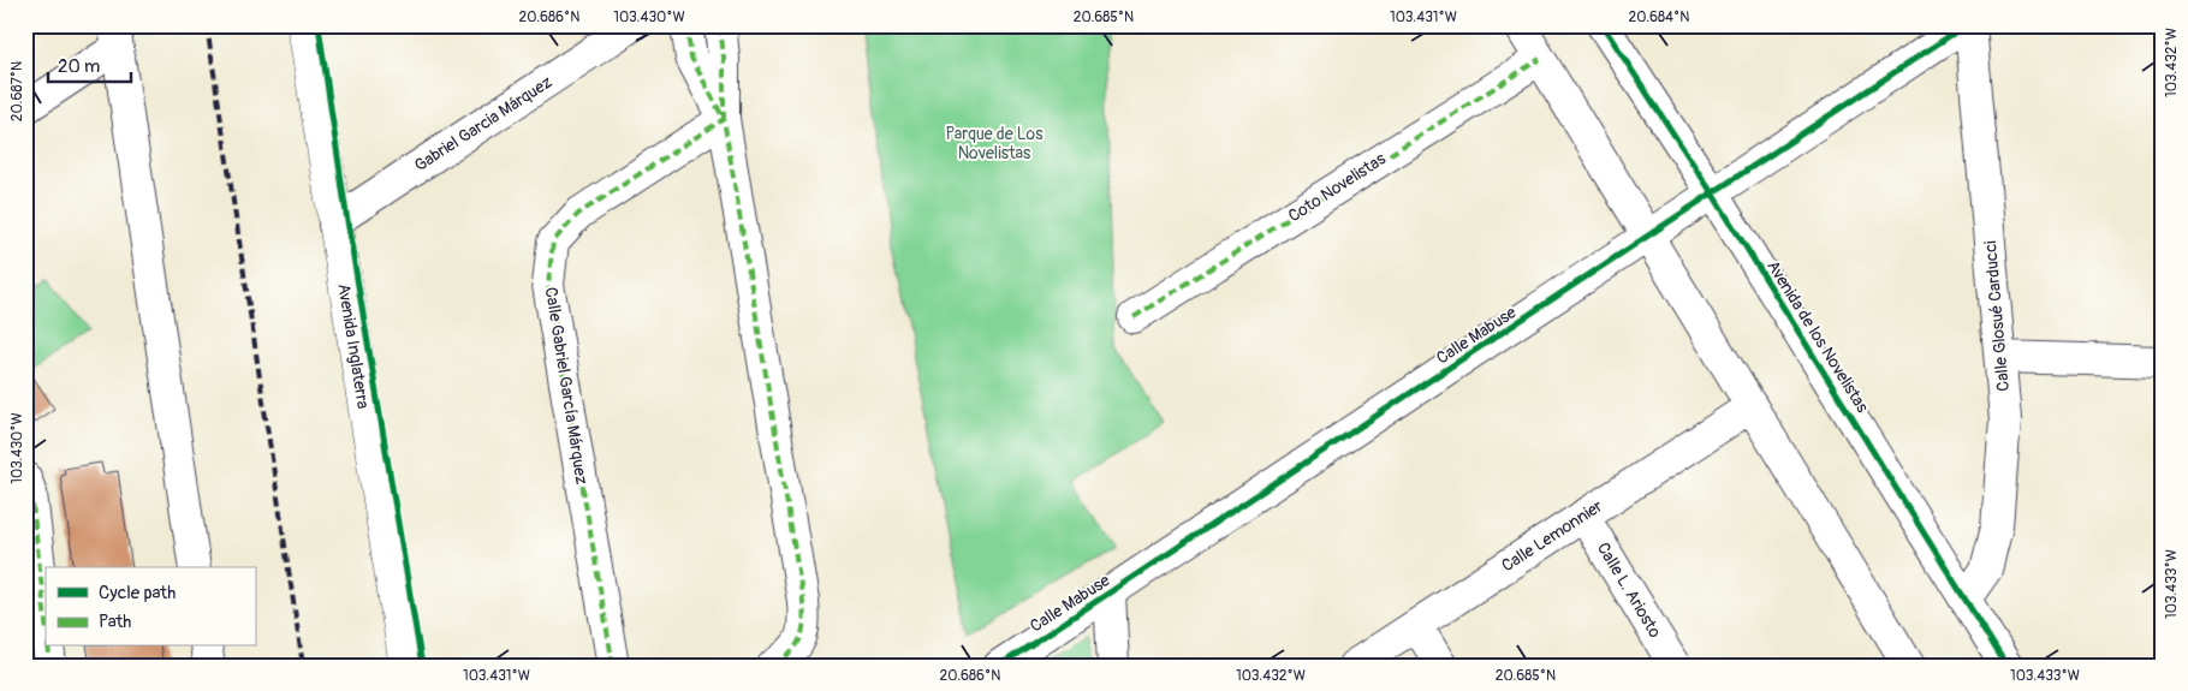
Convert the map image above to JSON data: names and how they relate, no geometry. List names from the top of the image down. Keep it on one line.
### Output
{"streets":{"street":["Gabriel Garcia Márquez","Coto Novelistas","Calle Glosué Carducci","Calle Mabuse","Avenida de los Novelistas","Avenida Inglaterra","Calle Gabriel García Márquez","Calle Lemonnier","Calle L. Ariosto"]},"crossings":[["Gabriel Garcia Márquez","Avenida Inglaterra"],["Calle Glosué Carducci","Avenida de los Novelistas"],["Calle Mabuse","Avenida de los Novelistas"],["Calle Lemonnier","Calle L. Ariosto"]],"parks":["Parque de Los Novelistas"],"legend":["Cycle path","Path"],"scale_bar":"20 m","coordinates":["20.686°N","103.430°W","20.685°N","103.431°W","20.684°N","103.432°W","20.687°N","103.433°W"]}
